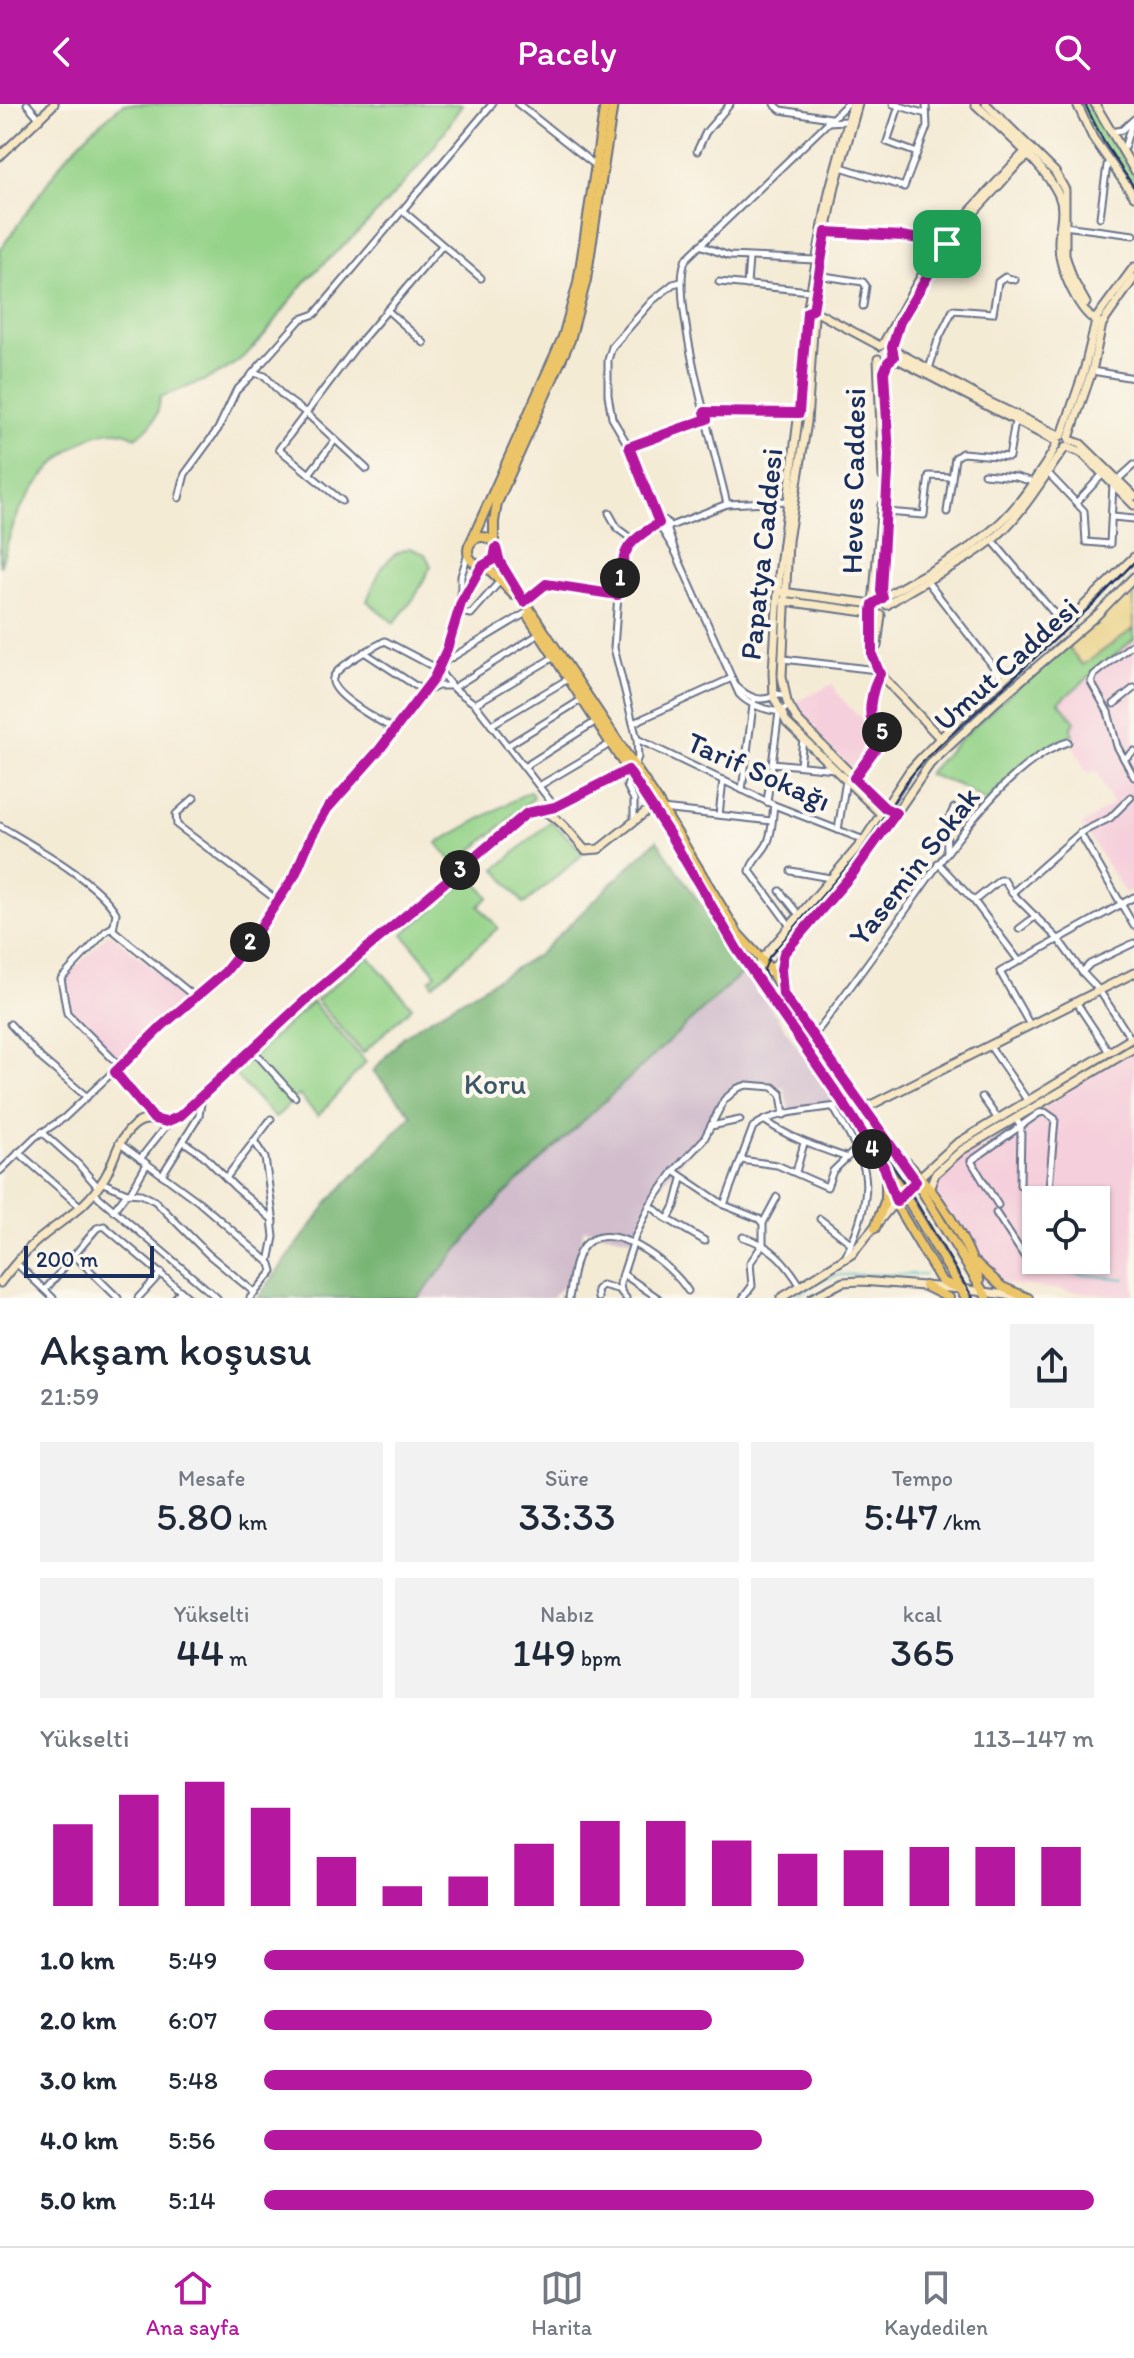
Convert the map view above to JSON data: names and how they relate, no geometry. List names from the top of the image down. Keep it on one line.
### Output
{"streets":{"street":["Heves Caddesi","Papatya Caddesi","Umut Caddesi","Tarif Sokağı","Yasemin Sokak"]},"crossings":[["Heves Caddesi","Umut Caddesi"],["Papatya Caddesi","Umut Caddesi"],["Umut Caddesi","Tarif Sokağı"]],"parks":["Koru"],"scale_bar":"200 m","page":{"header":"Pacely","pins":["1","5","3","2","4"],"scale":"200 m","heading":["Akşam koşusu","21:59"],"stats":[["Mesafe","5.80 km"],["Süre","33:33"],["Tempo","5:47 /km"],["Yükselti","44 m"],["Nabız","149 bpm"],["kcal","365"]],"chart":["Yükselti","113–147 m"],"list":[{"name":"1.0 km","note":"5:49"},{"name":"2.0 km","note":"6:07"},{"name":"3.0 km","note":"5:48"},{"name":"4.0 km","note":"5:56"},{"name":"5.0 km","note":"5:14"}],"tabs":["Ana sayfa","Harita","Kaydedilen"]}}
